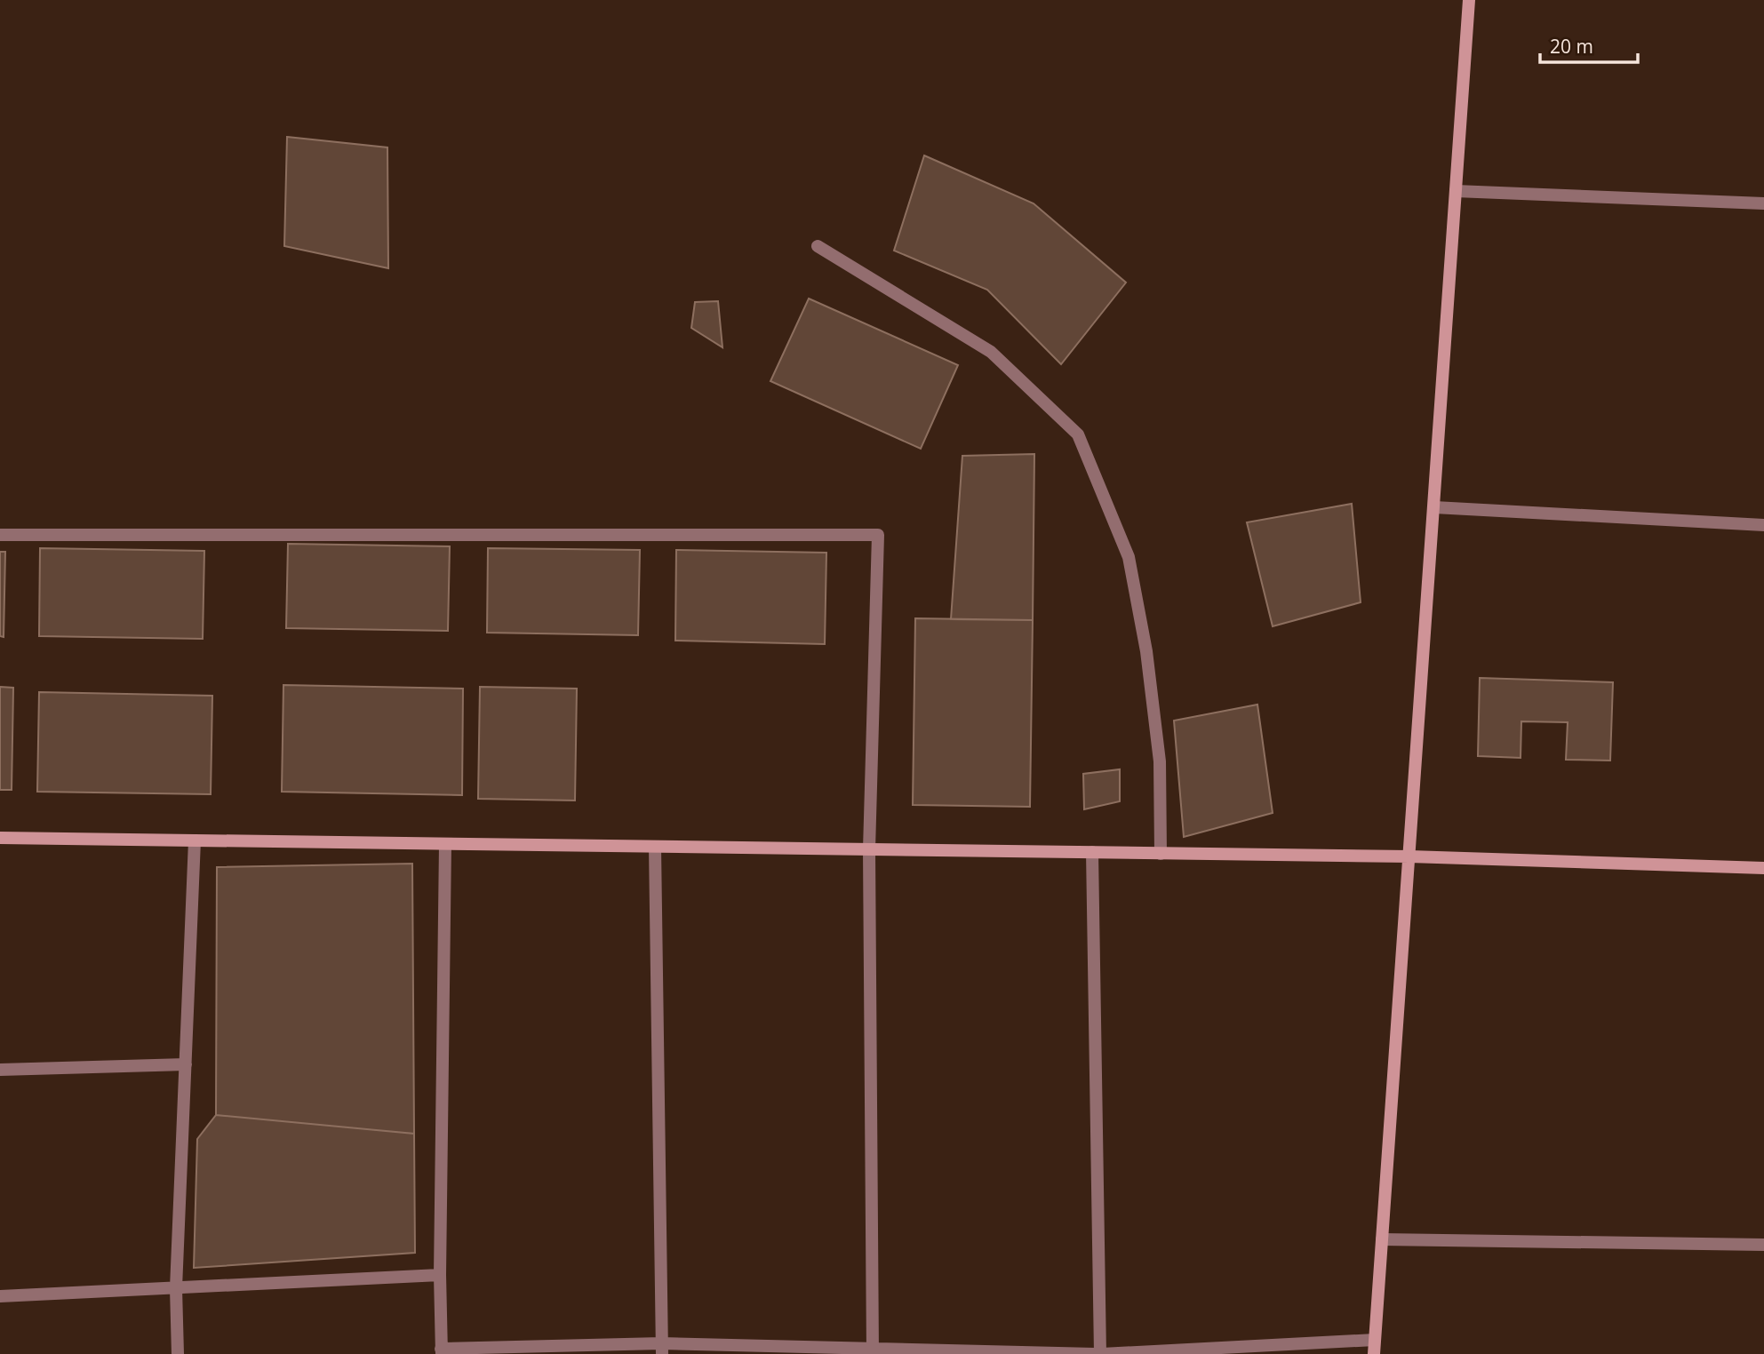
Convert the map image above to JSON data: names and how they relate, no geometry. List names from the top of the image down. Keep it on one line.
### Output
{"scale_bar":"20 m"}
